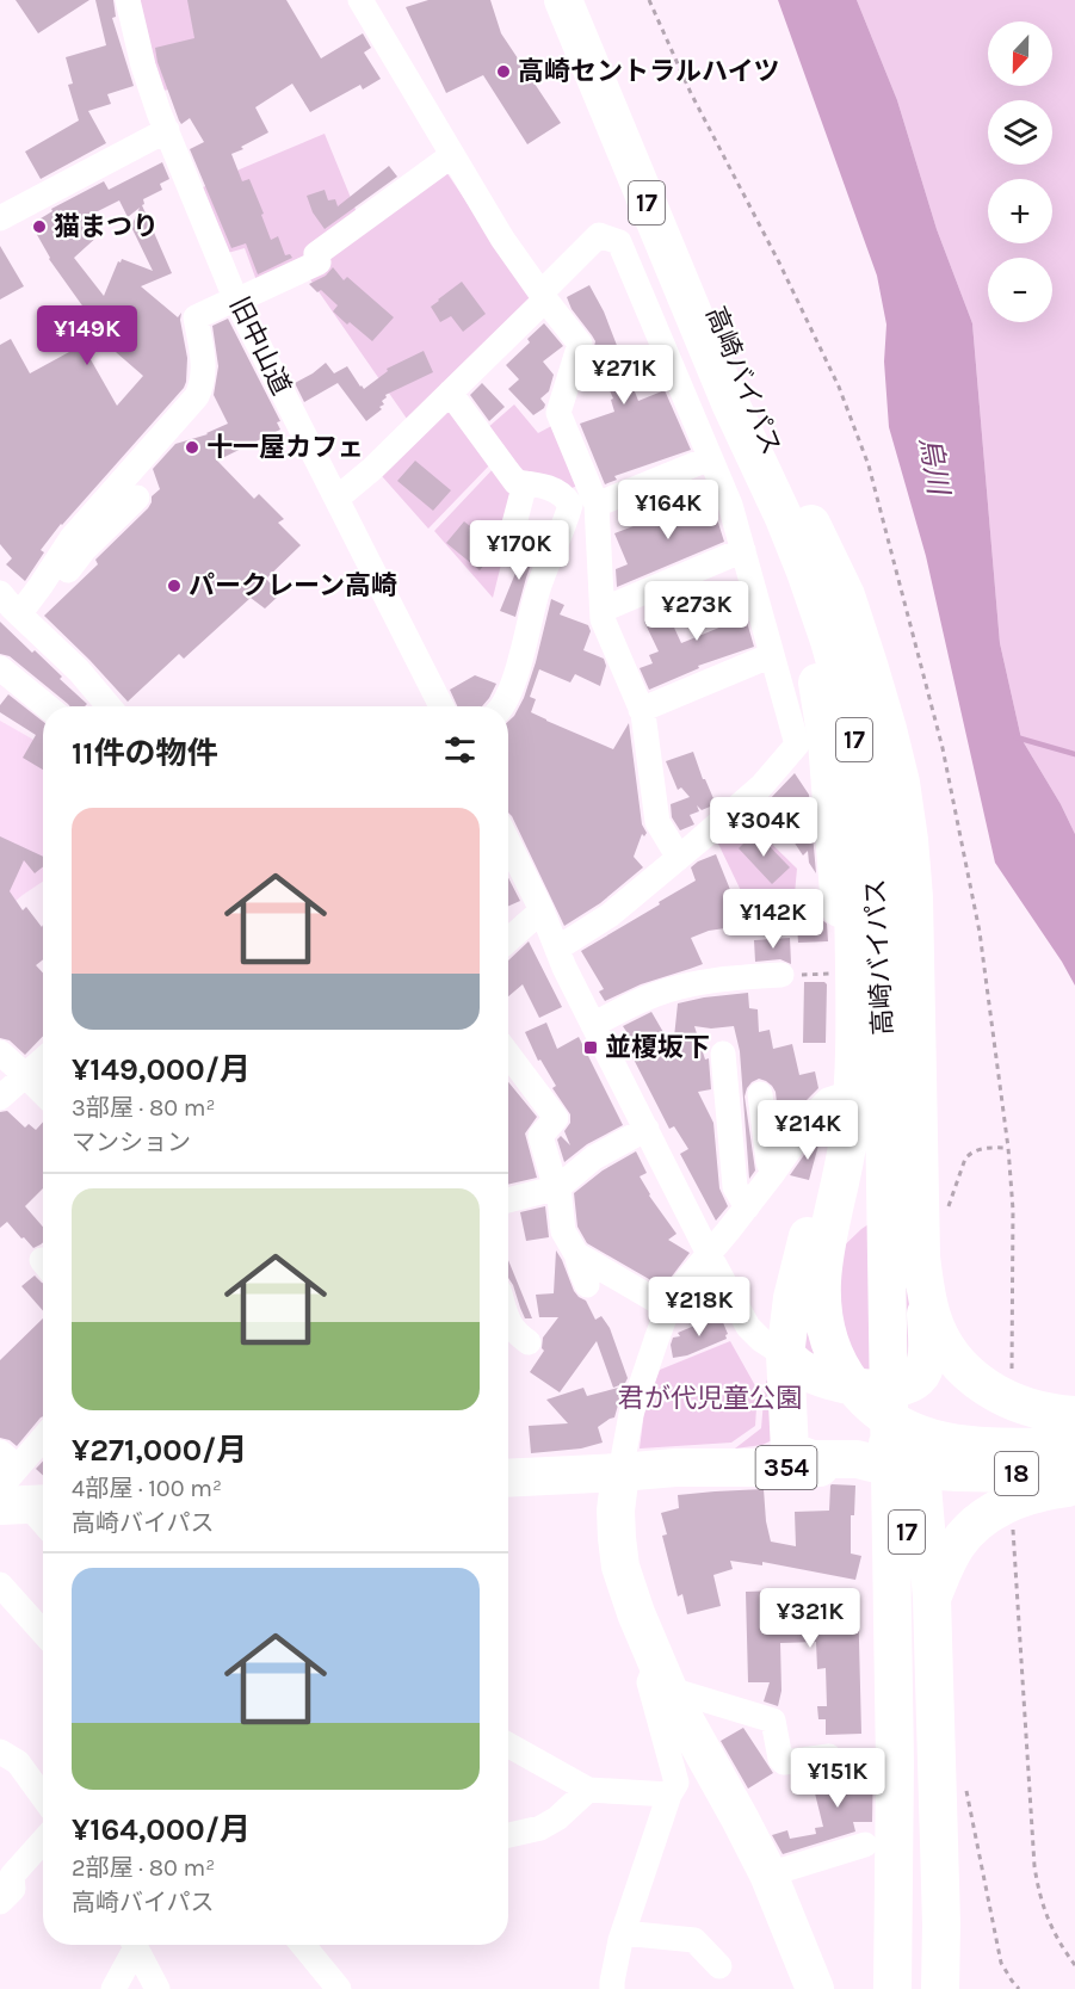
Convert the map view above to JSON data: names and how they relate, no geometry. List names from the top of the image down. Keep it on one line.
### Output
{"streets":{"highway":["17","高崎バイパス","354","18"],"street":["旧中山道"]},"crossings":[["17","高崎バイパス"],["17","354"],["17","18"],["354","18"]],"water":["烏川"],"parks":["君が代児童公園"],"places":{"other":["高崎セントラルハイツ","猫まつり","十一屋カフェ","パークレーン高崎"],"transit":["並榎坂下"]},"north":"bottom","page":{"map_buttons":["+","−"],"price":["¥149K","¥271K","¥164K","¥170K","¥273K","¥304K","¥142K","¥214K","¥218K","¥321K","¥151K"],"heading":"11件の物件","list":[{"name":"¥149,000/月","note":"3部屋 · 80 m² · マンション"},{"name":"¥271,000/月","note":"4部屋 · 100 m² · 高崎バイパス"},{"name":"¥164,000/月","note":"2部屋 · 80 m² · 高崎バイパス"}]}}
